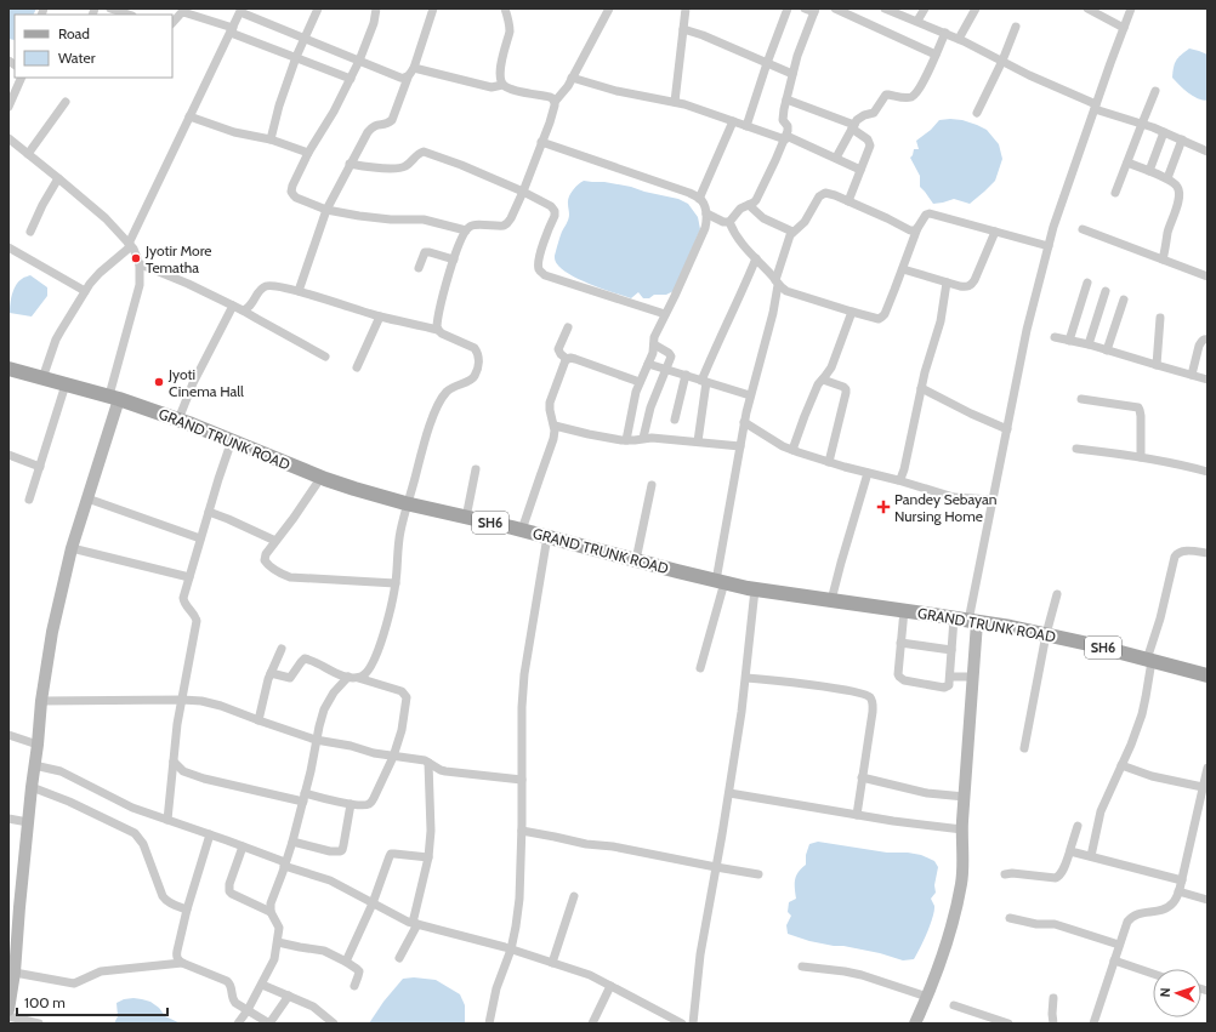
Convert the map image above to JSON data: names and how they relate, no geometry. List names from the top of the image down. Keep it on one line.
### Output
{"streets":{"main road":["GRAND TRUNK ROAD","SH6"]},"places":{"other":["Jyotir More Tematha","Jyoti Cinema Hall"],"health":["Pandey Sebayan Nursing Home"]},"legend":["Road","Water"],"scale_bar":"100 m","north":"left"}
